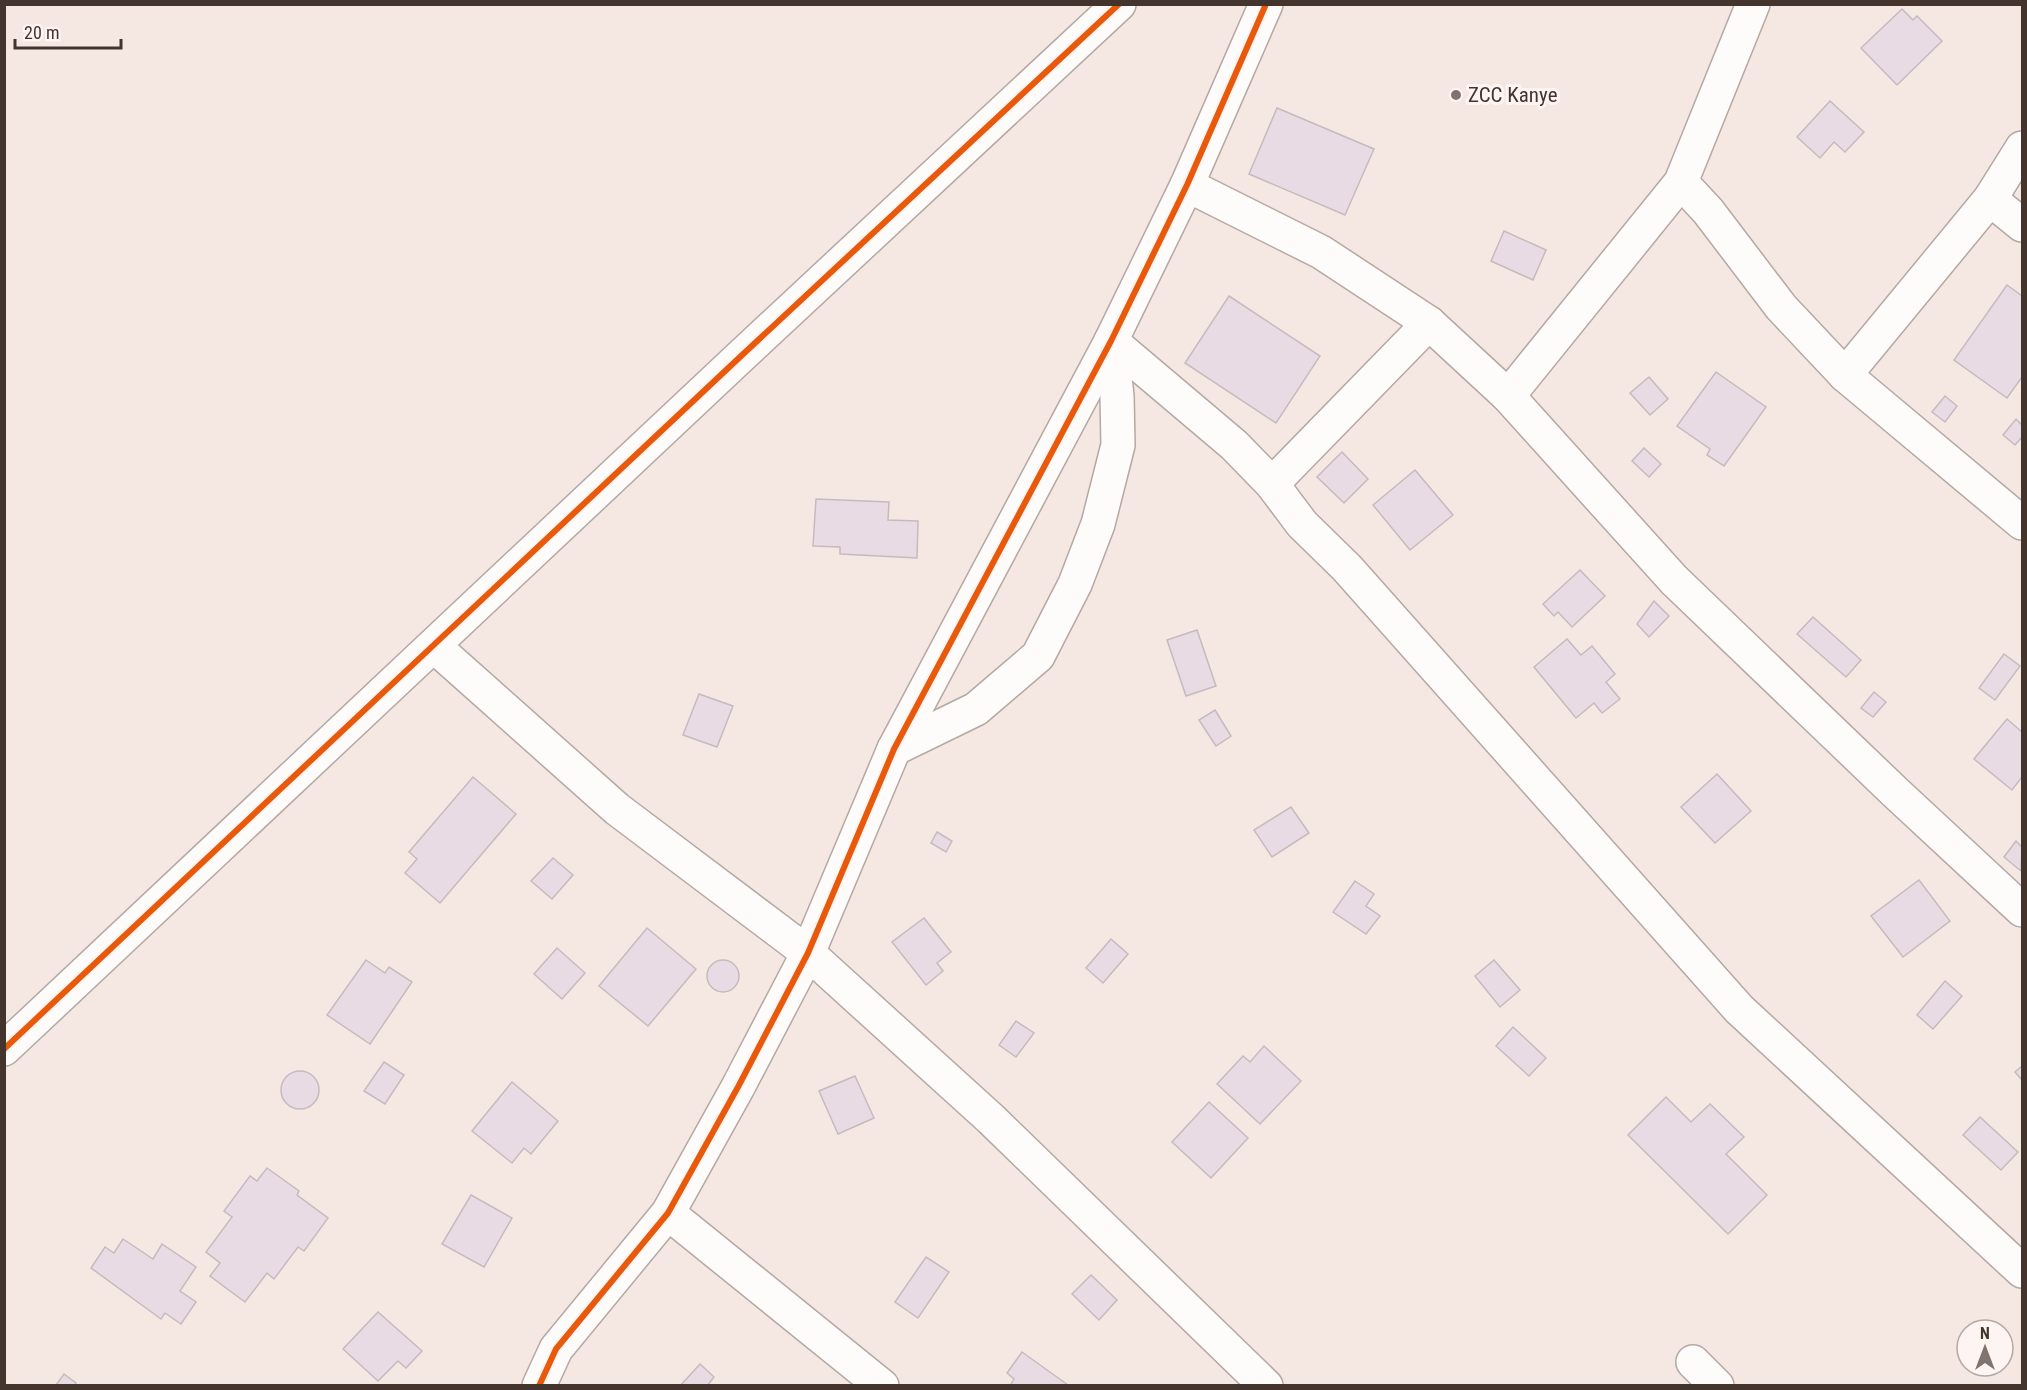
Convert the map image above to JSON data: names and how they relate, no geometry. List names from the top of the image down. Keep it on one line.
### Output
{"places":["ZCC Kanye"],"scale_bar":"20 m","north":"top"}
